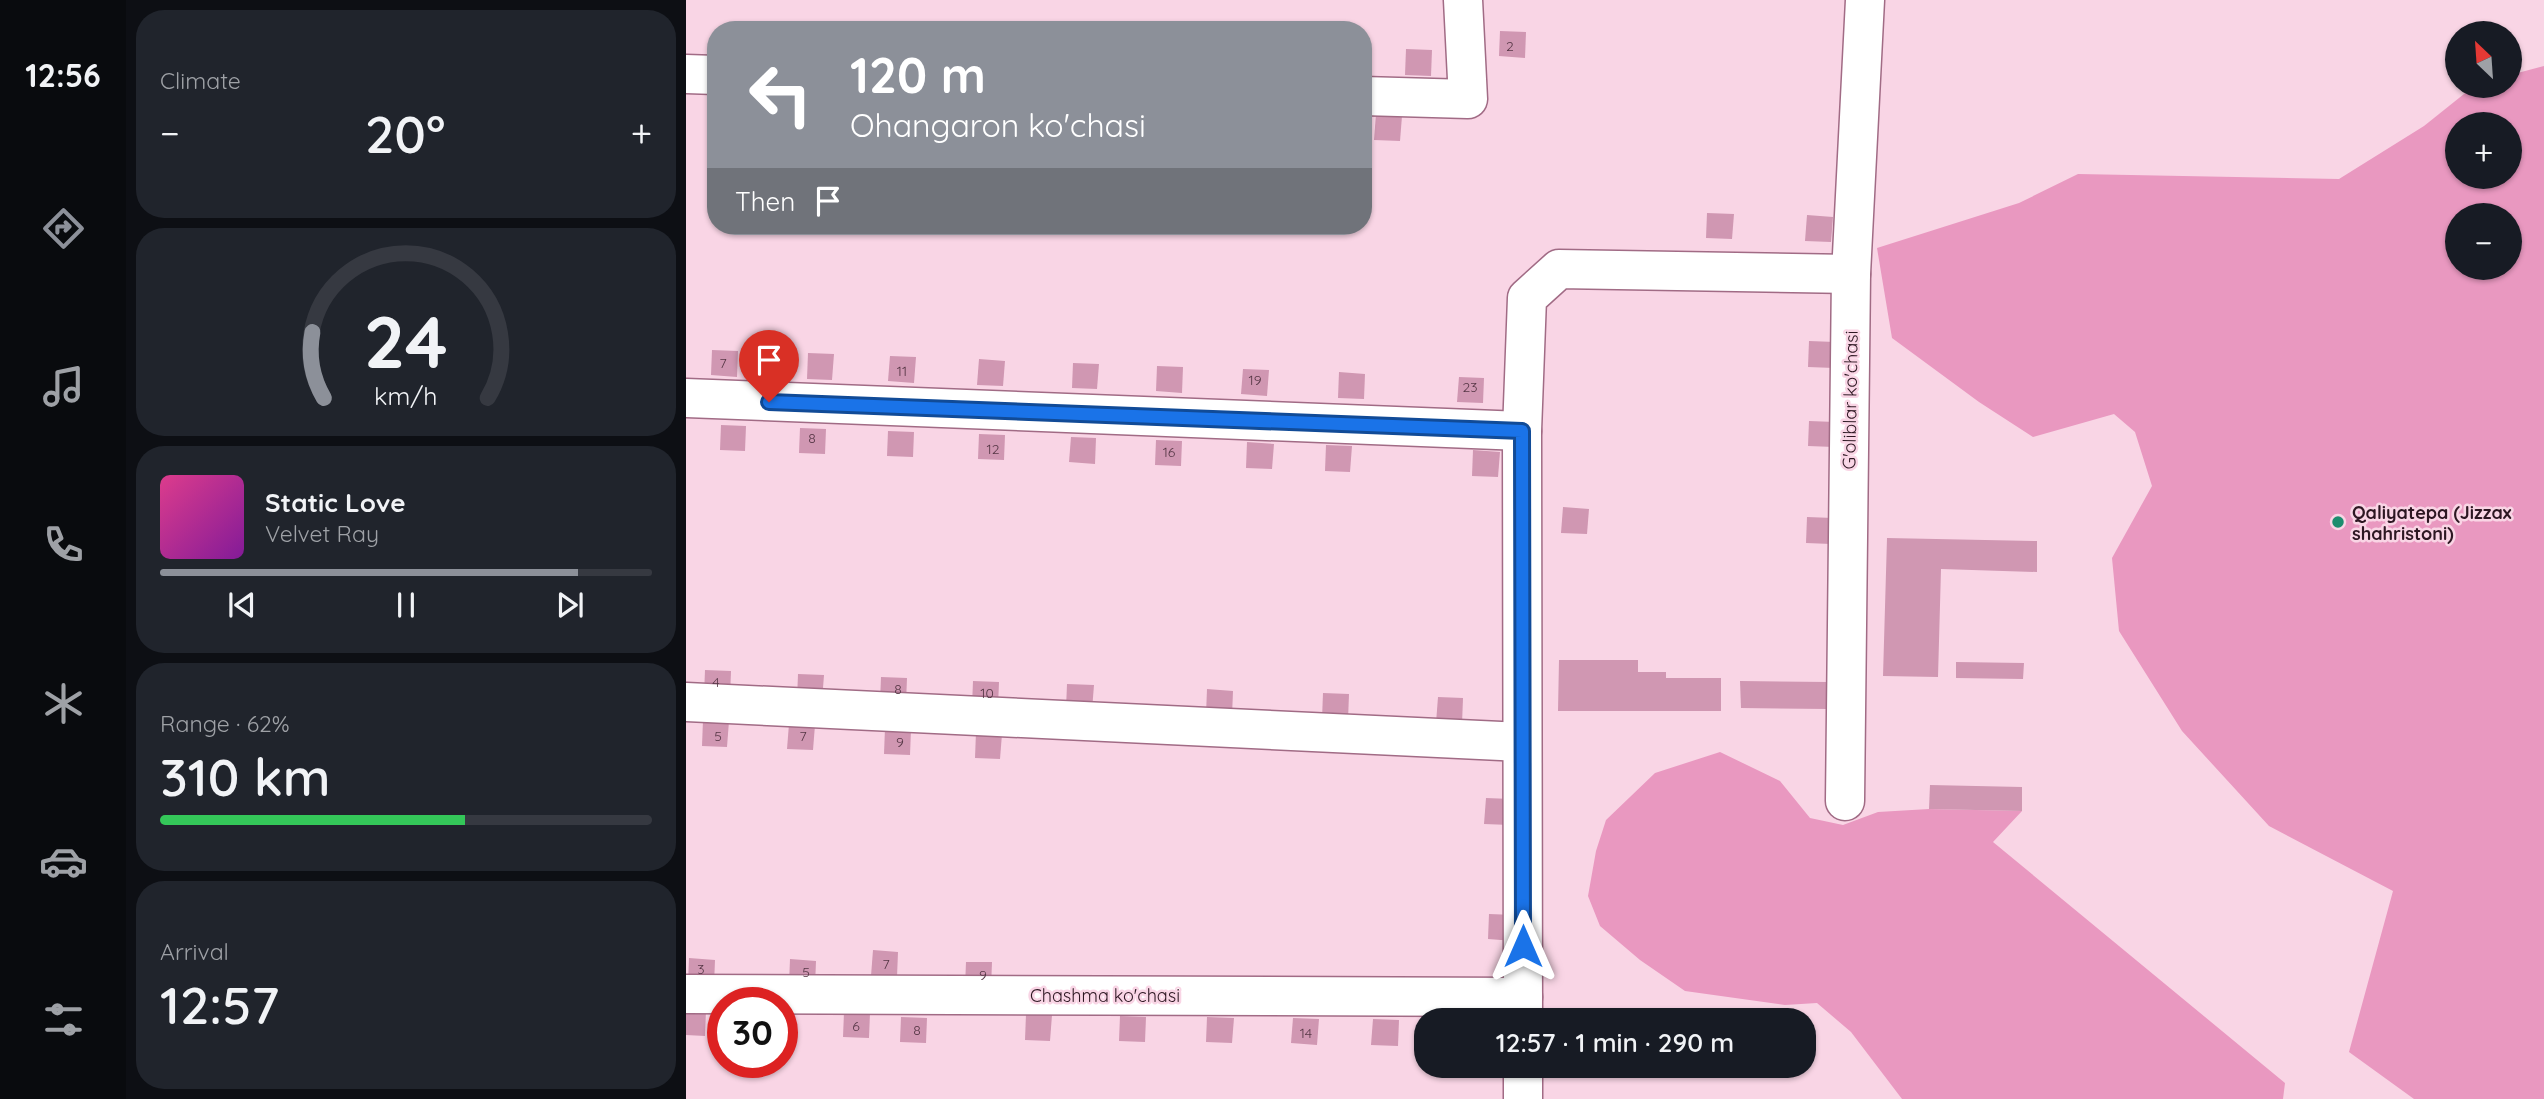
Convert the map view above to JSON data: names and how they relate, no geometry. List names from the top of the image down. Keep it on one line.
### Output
{"streets":{"street":["G'oliblar ko'chasi","Chashma ko'chasi"]},"places":["Qaliyatepa (Jizzax shahristoni)"],"house_numbers":["2","7","11","19","23","8","12","16","4","8","10","5","7","9","7","3","5","9","6","8","14"],"north":"top left","page":{"tabs":"12:56","tile":["Climate",["Range · 62%","310 km"],["Arrival","12:57"]],"map_buttons":["+","−"],"turn":["120 m","Ohangaron ko'chasi"],"heat":["−","20°","+"],"then":"Then","song":["Static Love","Velvet Ray"],"limit":"30","trip":"12:57 · 1 min · 290 m","gauge":["24","km/h"]}}
